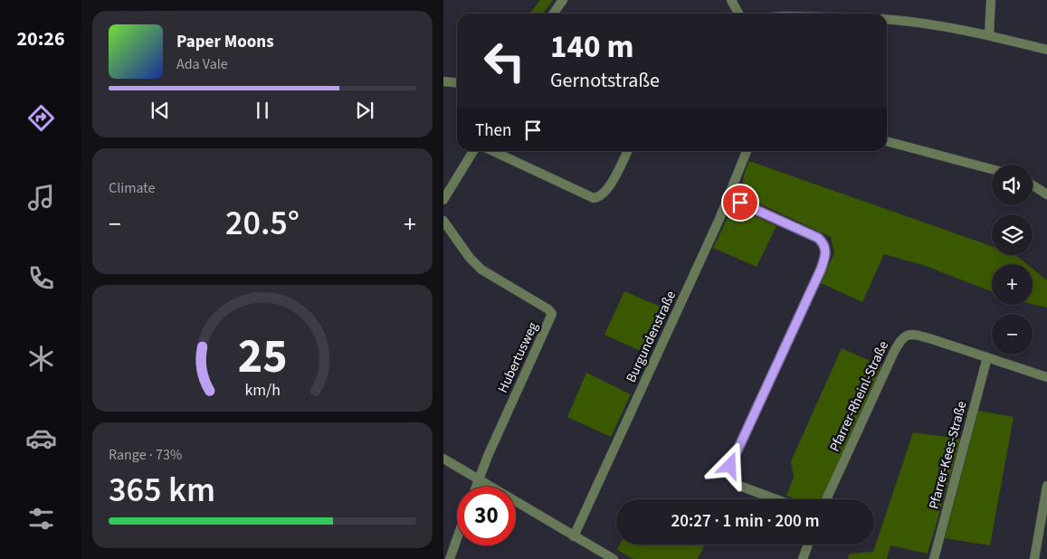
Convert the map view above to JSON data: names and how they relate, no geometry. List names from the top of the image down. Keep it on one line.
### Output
{"streets":{"street":["Burgundenstraße","Hubertusweg","Pfarrer-Rheinl-Straße","Pfarrer-Kees-Straße"]},"crossings":[["Pfarrer-Rheinl-Straße","Pfarrer-Kees-Straße"]],"page":{"tabs":"20:26","turn":["140 m","Gernotstraße"],"song":["Paper Moons","Ada Vale"],"then":"Then","tile":["Climate",["Range · 73%","365 km"]],"map_buttons":["+","−"],"heat":["−","20.5°","+"],"limit":"30","trip":"20:27 · 1 min · 200 m","gauge":["25","km/h"]}}
